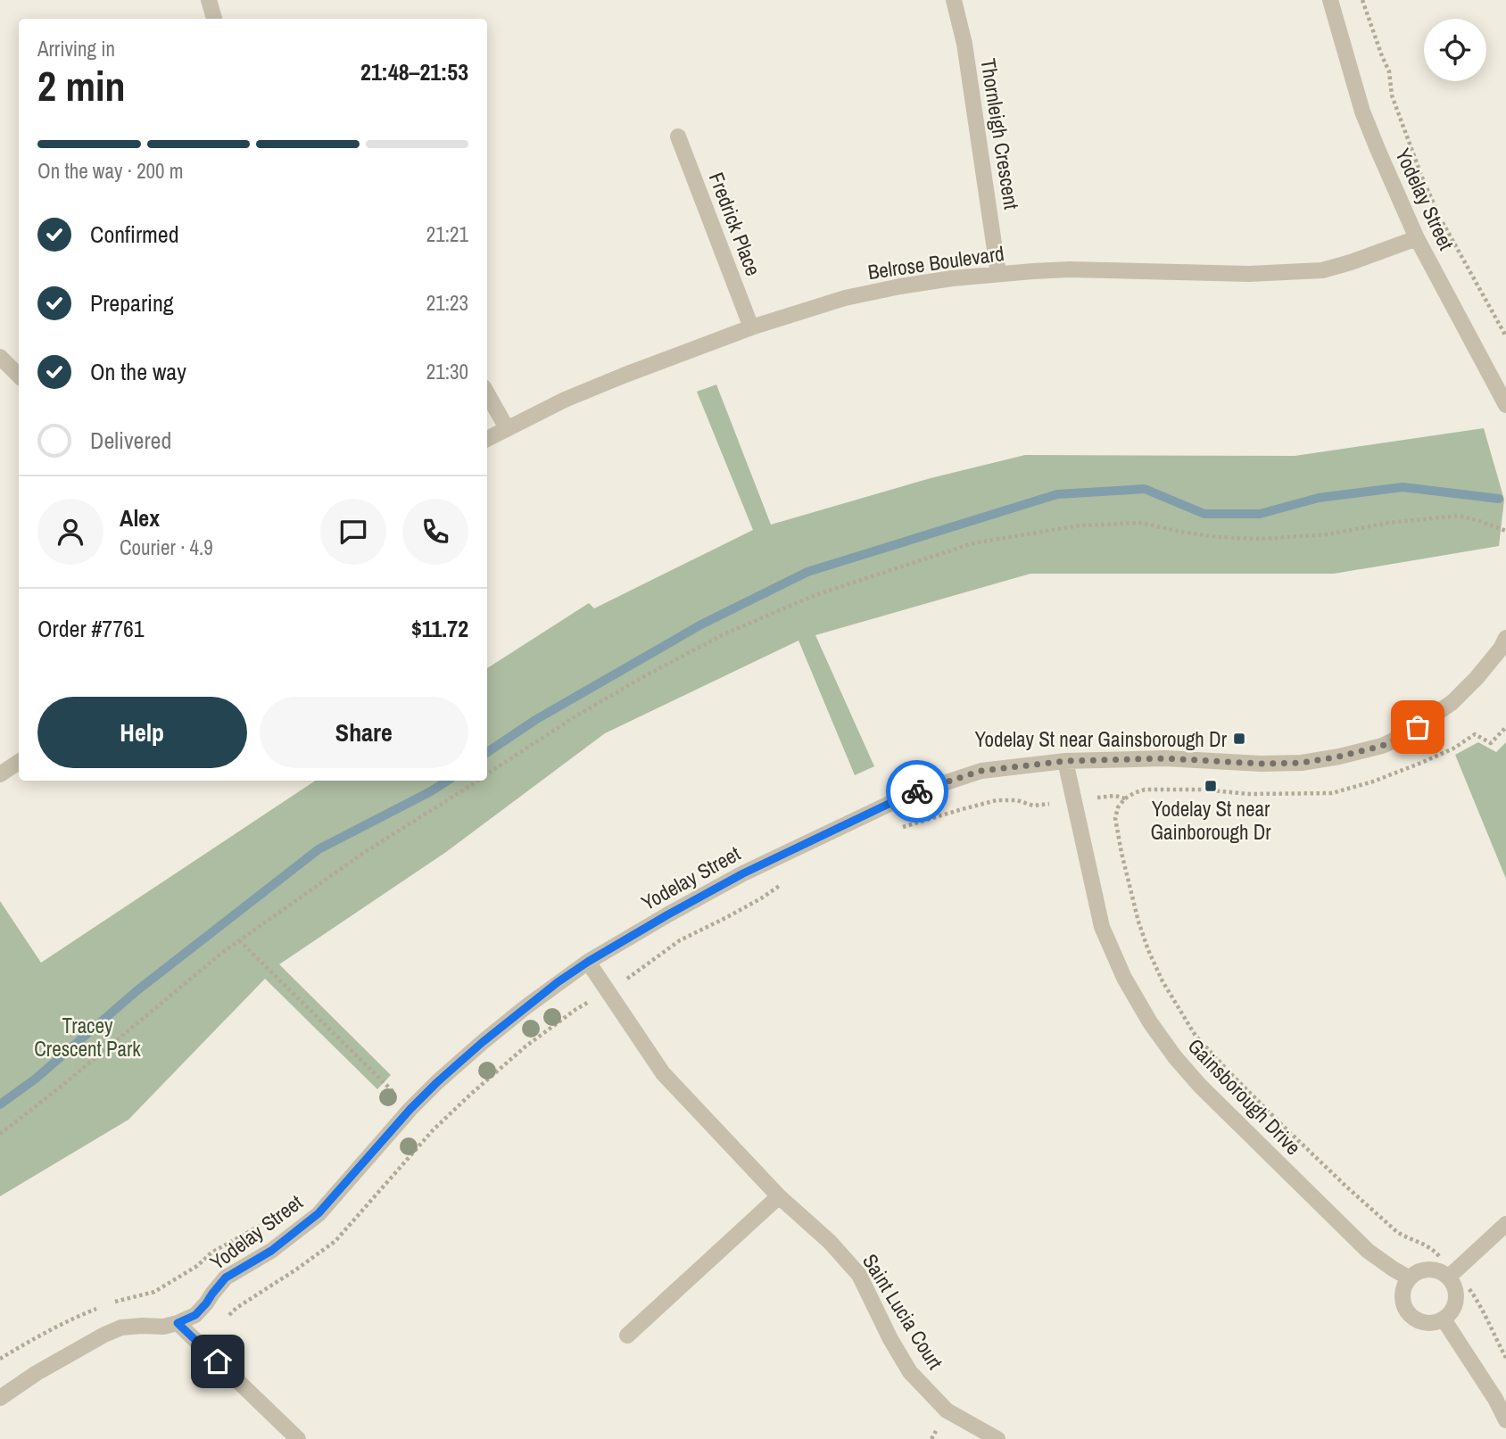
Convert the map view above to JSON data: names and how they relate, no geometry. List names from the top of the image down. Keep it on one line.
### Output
{"streets":{"street":["Thornleigh Crescent","Yodelay Street","Fredrick Place","Belrose Boulevard","Gainsborough Drive","Saint Lucia Court"]},"crossings":[["Thornleigh Crescent","Belrose Boulevard"],["Yodelay Street","Belrose Boulevard"],["Yodelay Street","Gainsborough Drive"],["Yodelay Street","Saint Lucia Court"],["Fredrick Place","Belrose Boulevard"]],"parks":["Tracey Crescent Park"],"places":{"transit":["Yodelay St near Gainsborough Dr","Yodelay St near Gainborough Dr"]},"page":{"heading":["2 min","Arriving in","21:48–21:53"],"panel":["Alex","Courier · 4.9","Order #7761","$11.72"],"bar":"On the way · 200 m","list":[["Confirmed","21:21"],["Preparing","21:23"],["On the way","21:30"],"Delivered"],"buttons":["Help","Share"]}}
